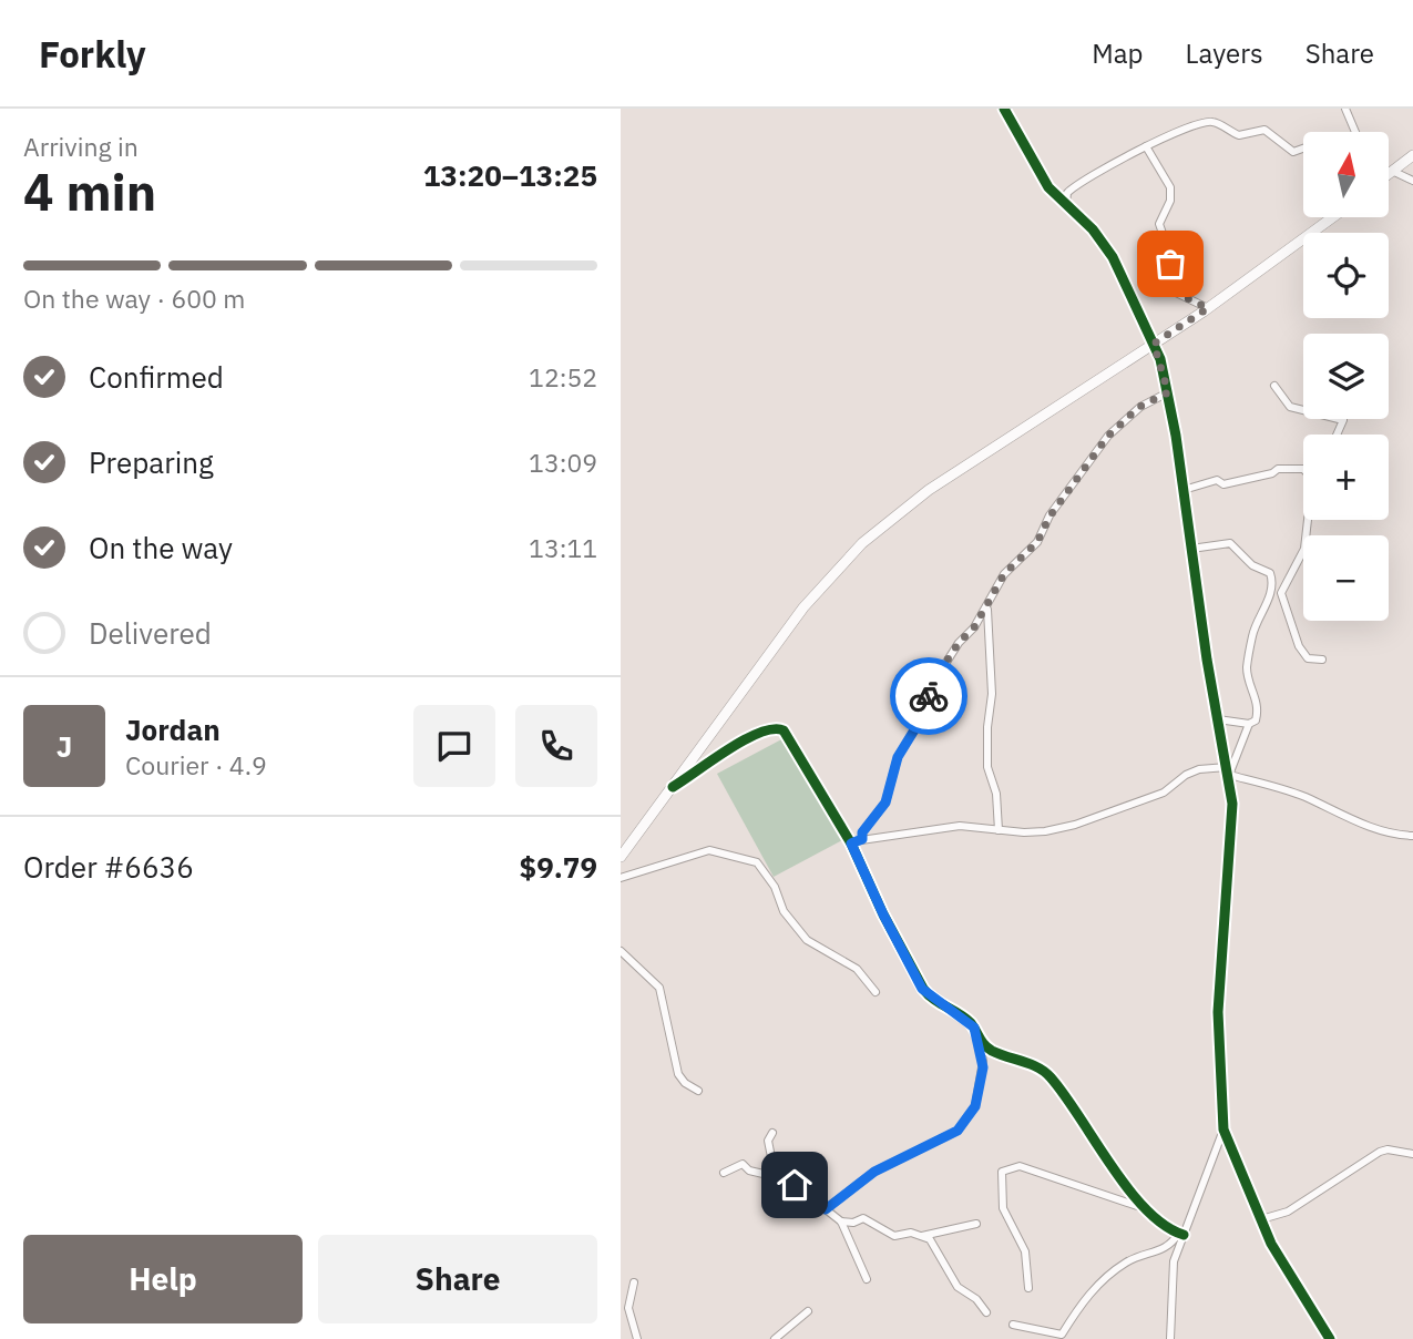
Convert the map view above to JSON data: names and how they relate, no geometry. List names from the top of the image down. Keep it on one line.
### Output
{"north":"top","page":{"header":"Forkly","nav":["Map","Layers","Share"],"heading":["4 min","Arriving in","13:20–13:25"],"panel":["Jordan","Courier · 4.9","Order #6636","$9.79"],"map_buttons":["+","−"],"bar":"On the way · 600 m","list":[["Confirmed","12:52"],["Preparing","13:09"],["On the way","13:11"],"Delivered"],"round":"J","buttons":["Help","Share"]}}
